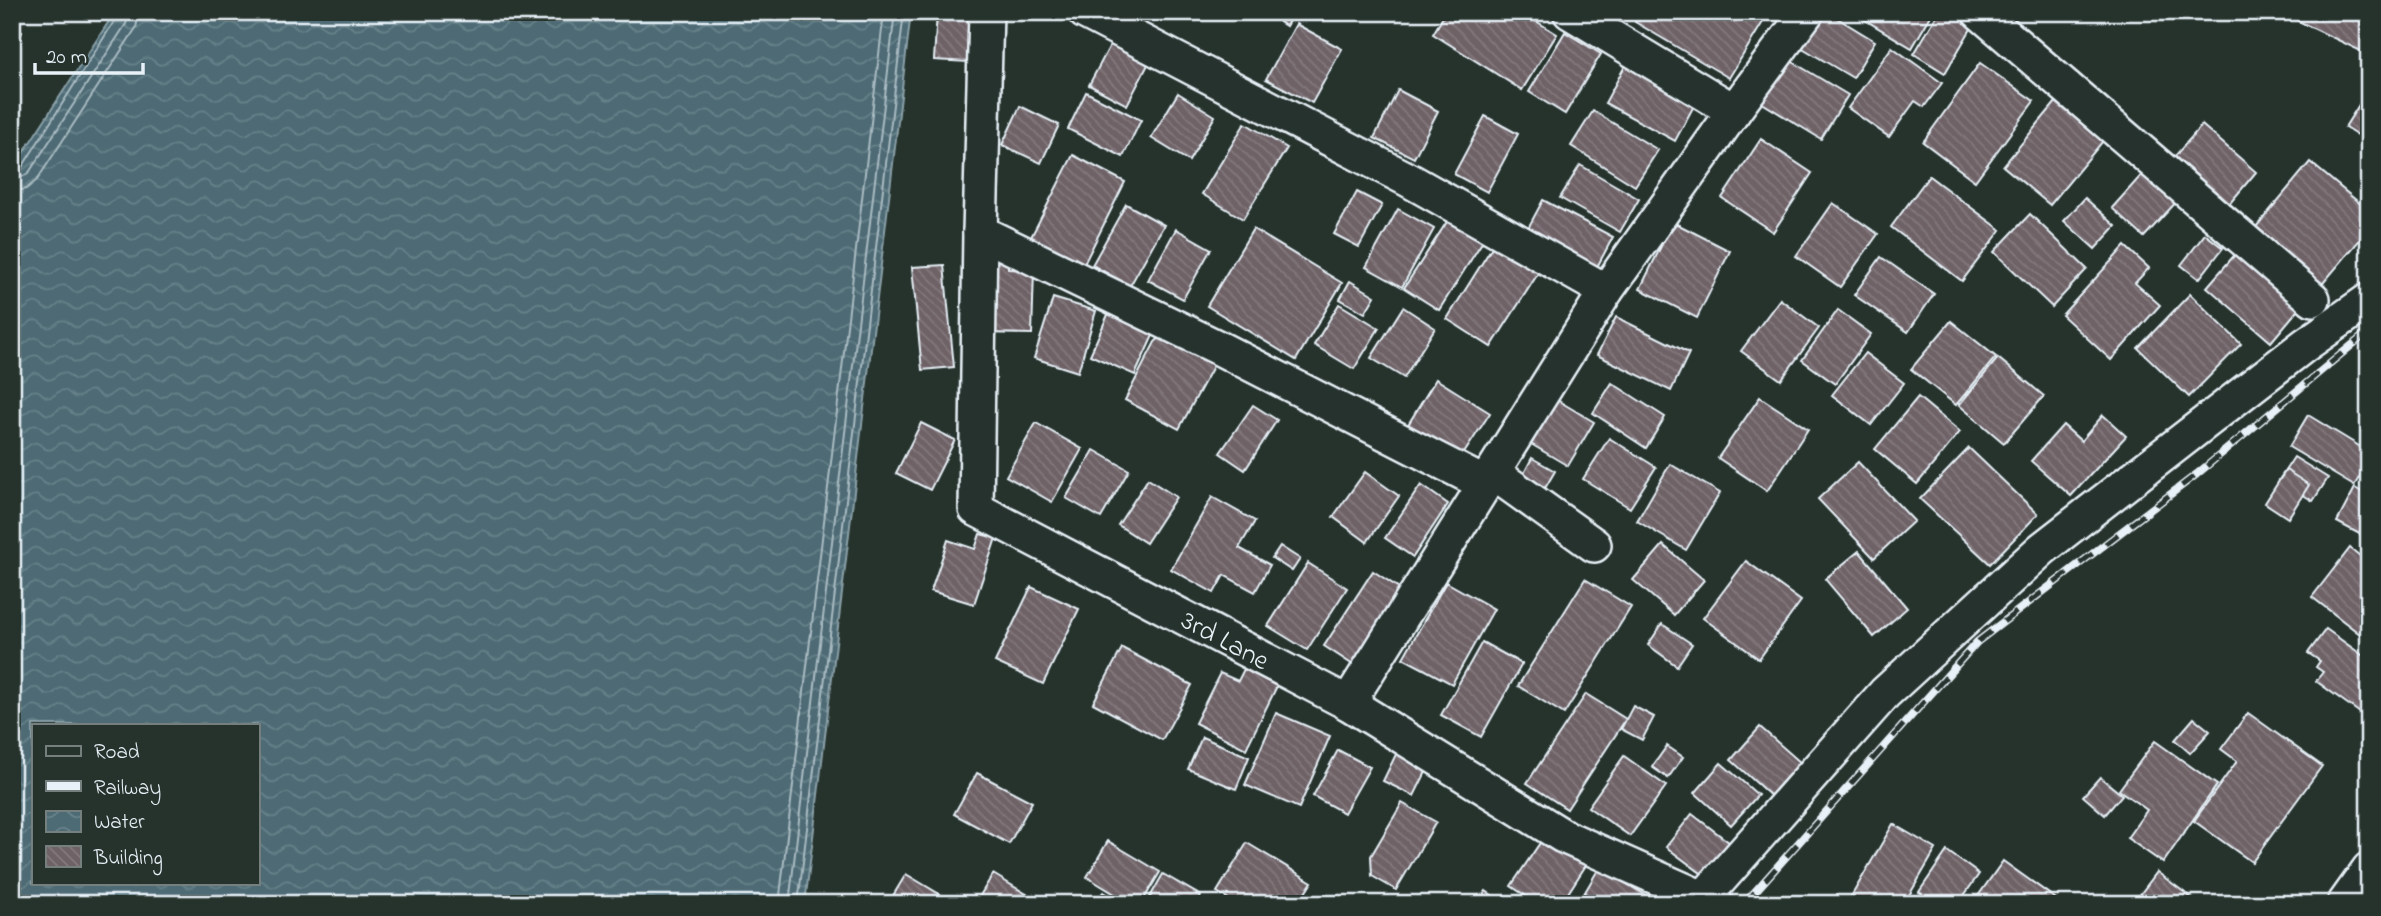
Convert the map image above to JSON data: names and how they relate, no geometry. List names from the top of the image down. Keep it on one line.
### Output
{"streets":{"street":["3rd Lane"]},"legend":["Road","Railway","Water","Building"],"scale_bar":"20 m"}
